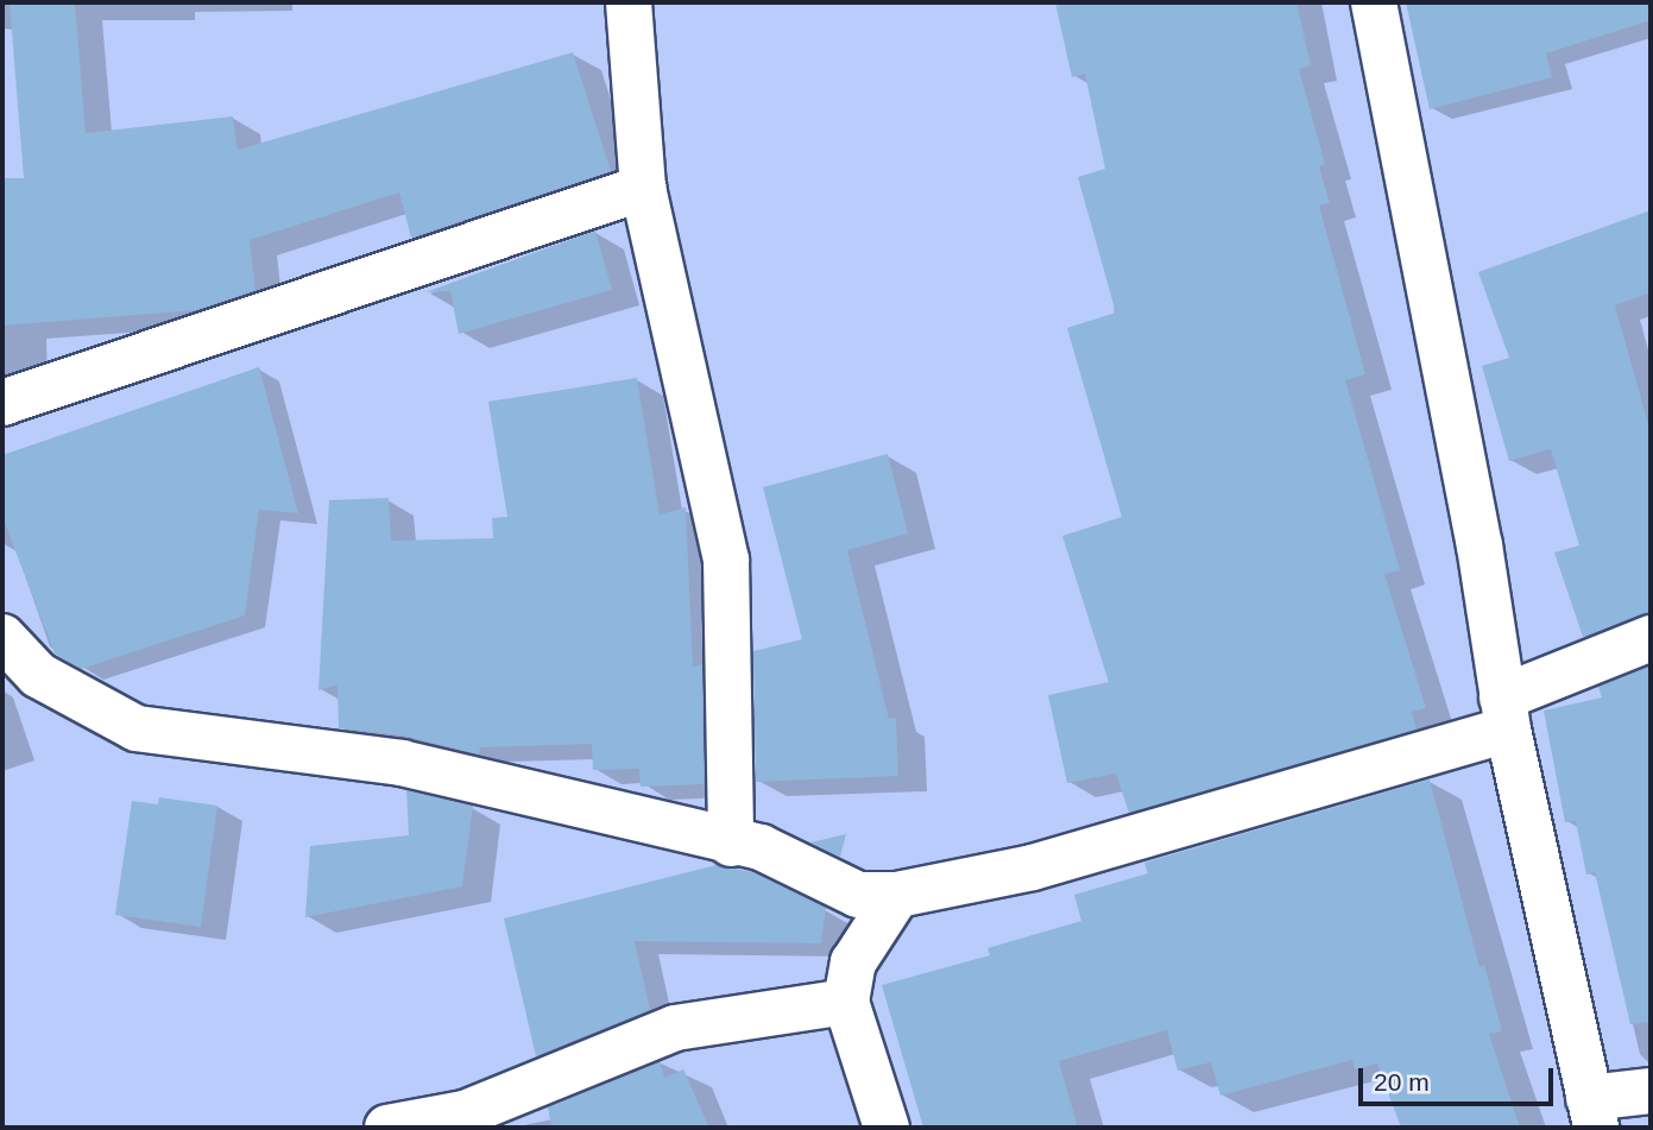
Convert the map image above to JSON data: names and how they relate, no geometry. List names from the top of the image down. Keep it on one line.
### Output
{"scale_bar":"20 m"}
